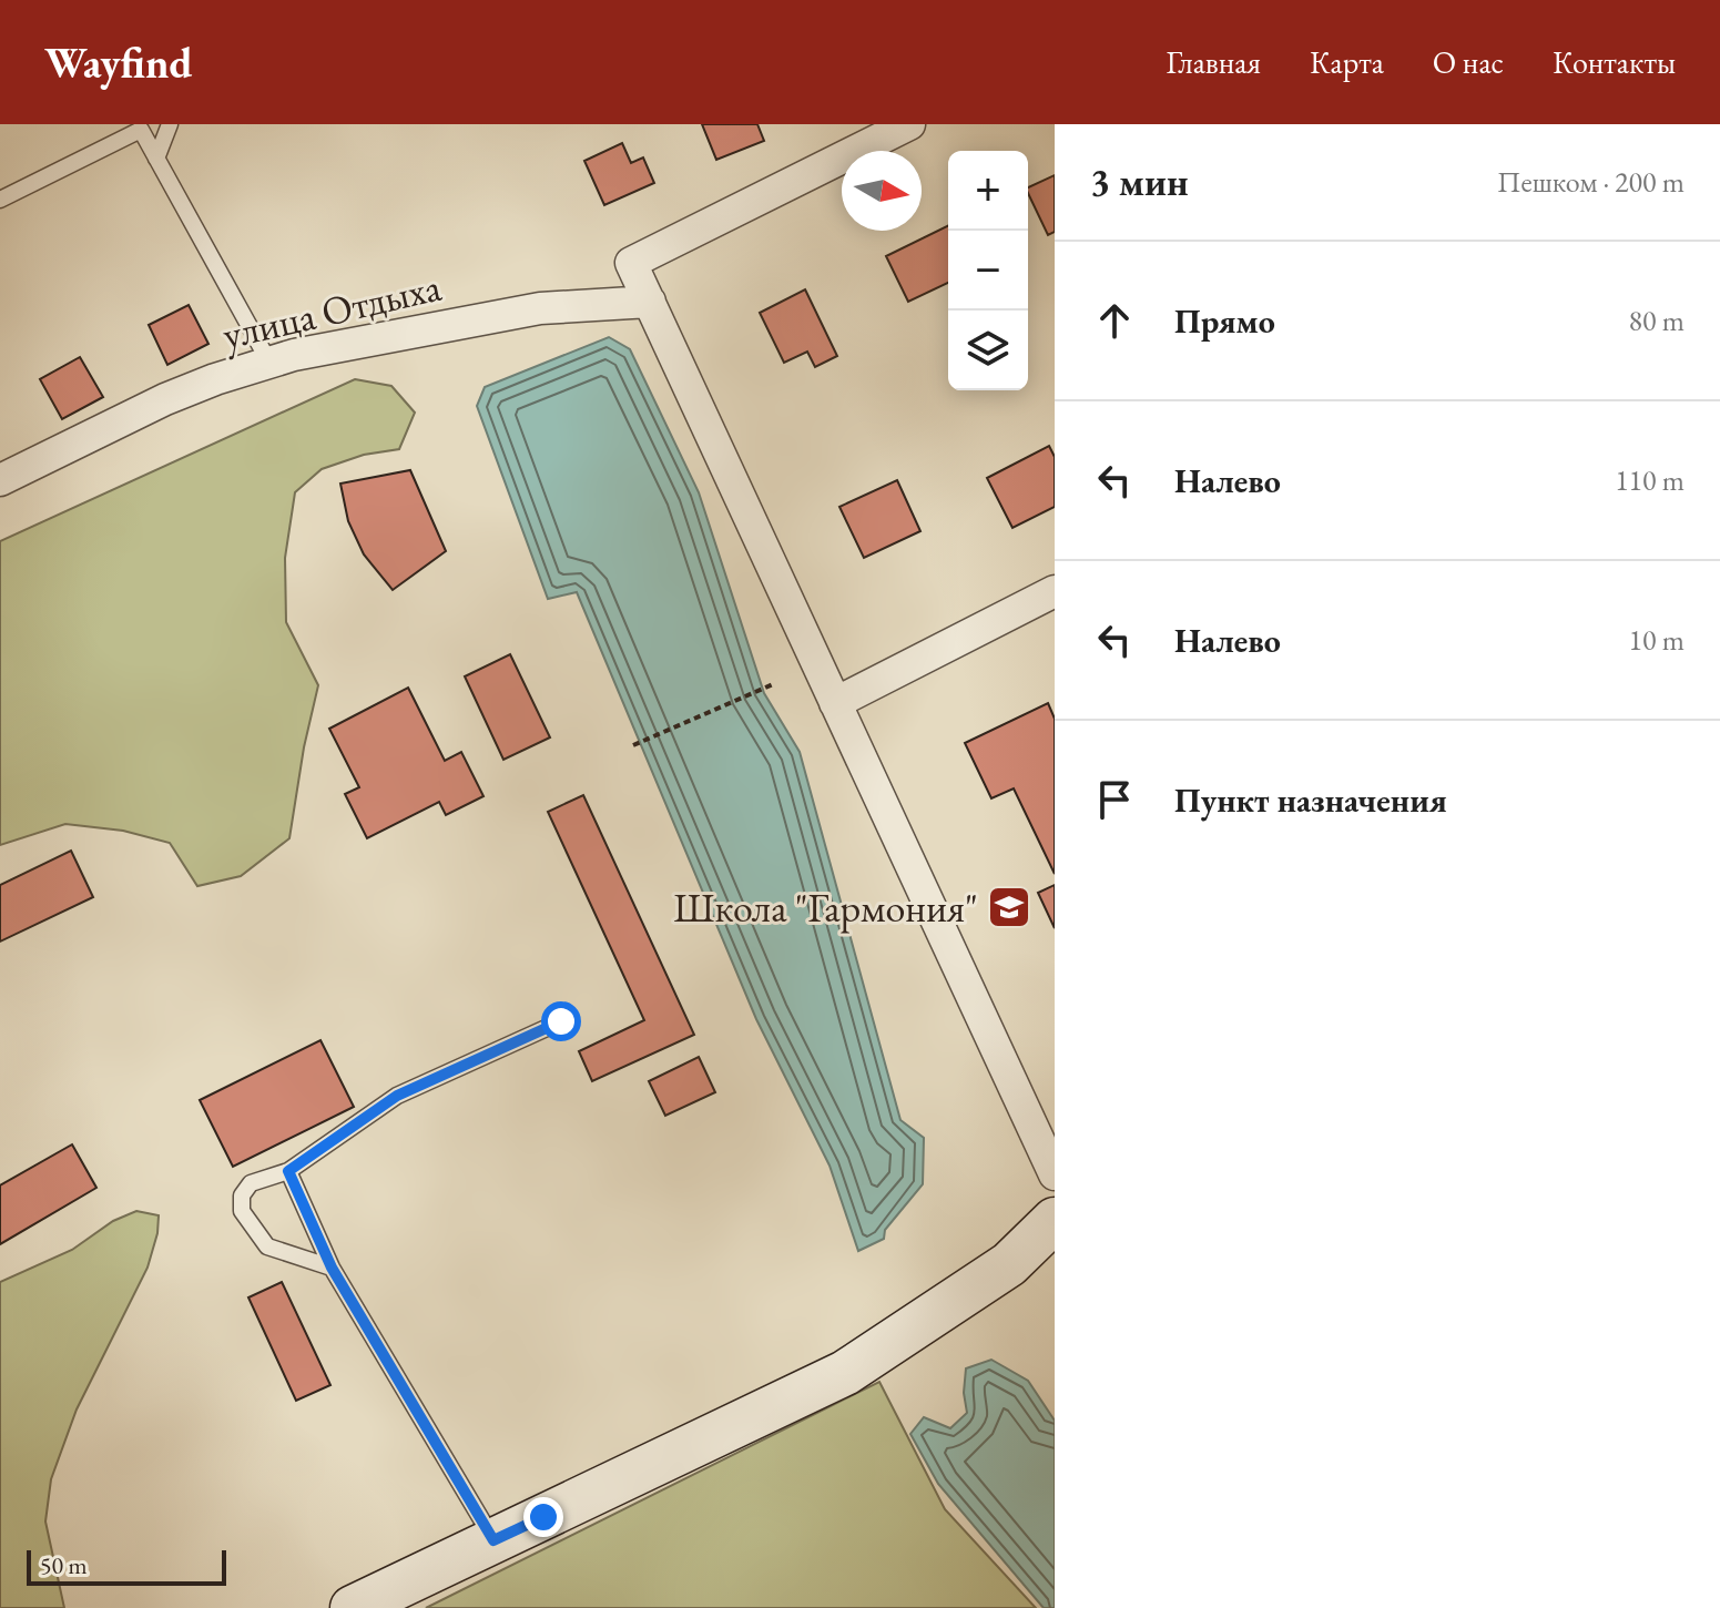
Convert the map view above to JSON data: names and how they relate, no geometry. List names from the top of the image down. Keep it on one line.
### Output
{"streets":{"street":["улица Отдыха"]},"places":{"school or university":["Школа \"Гармония\""]},"scale_bar":"50 m","north":"right","page":{"header":"Wayfind","nav":["Главная","Карта","О нас","Контакты"],"heading":["3 мин","Пешком · 200 m"],"map_buttons":["+","−"],"list":[["Прямо","80 m"],["Налево","110 m"],["Налево","10 m"],"Пункт назначения"],"scale":"50 m"}}
